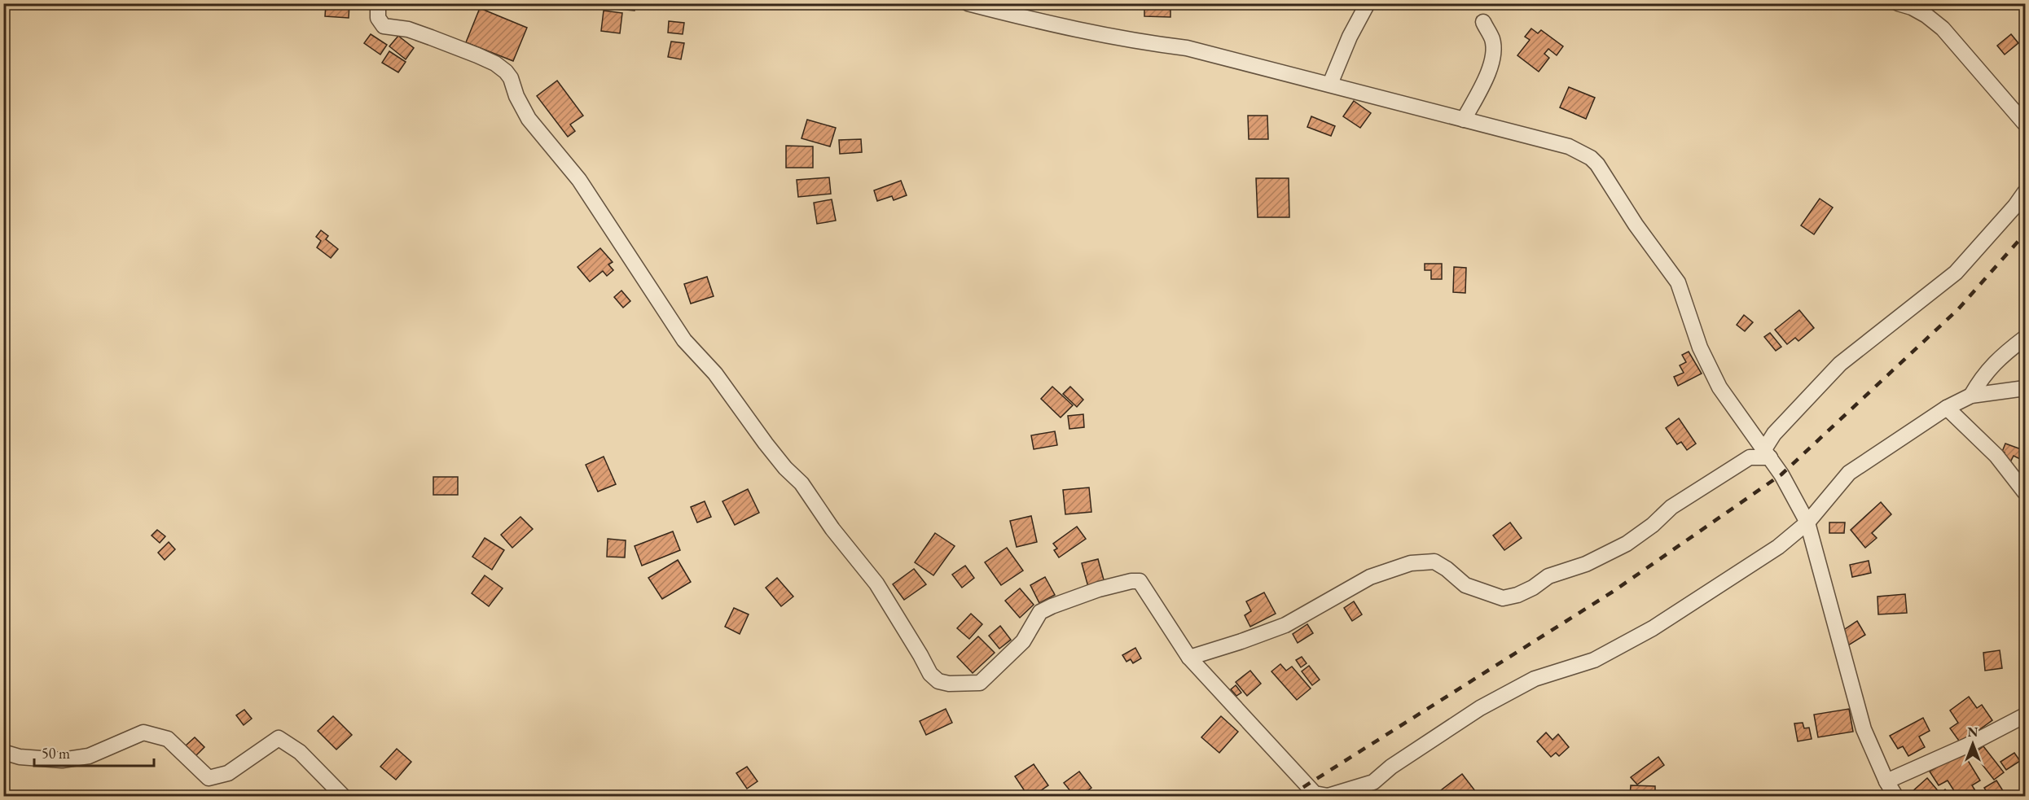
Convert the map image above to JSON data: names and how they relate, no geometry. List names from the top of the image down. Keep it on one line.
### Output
{"scale_bar":"50 m","north":"top"}
